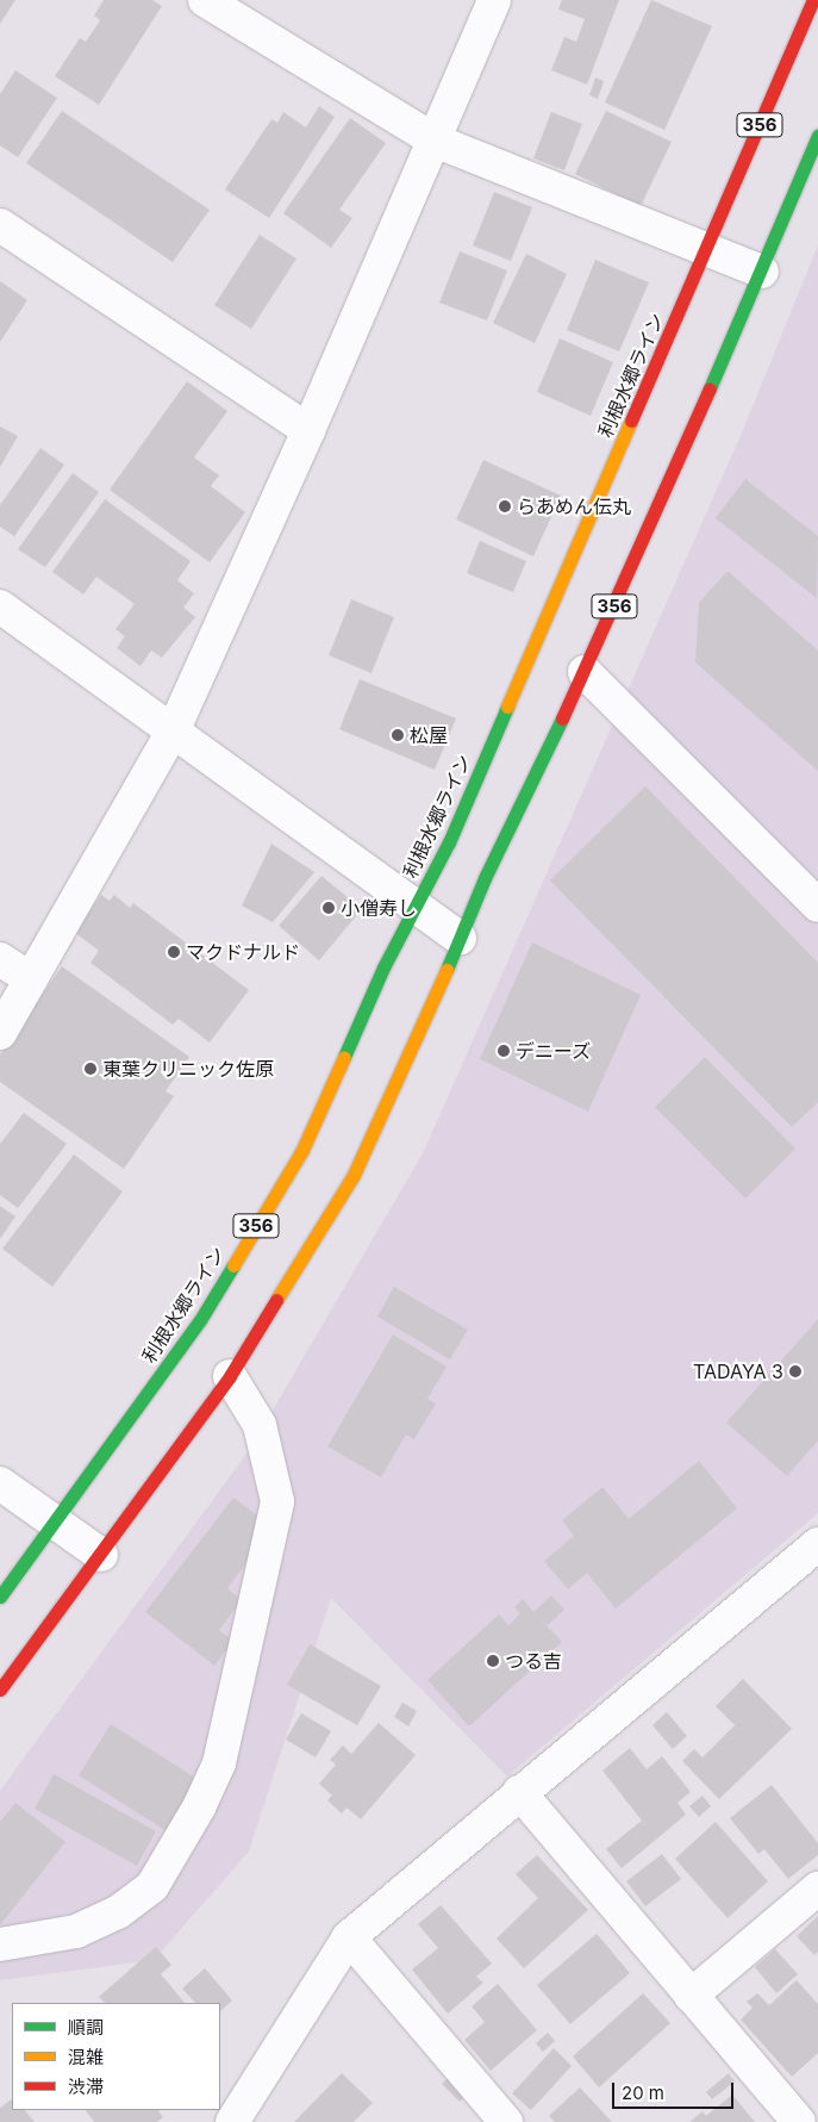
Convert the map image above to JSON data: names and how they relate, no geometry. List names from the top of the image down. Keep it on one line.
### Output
{"streets":{"highway":["356","利根水郷ライン"]},"places":["らあめん伝丸","松屋","小僧寿し","マクドナルド","デニーズ","東葉クリニック佐原","TADAYA 3","つる吉"],"legend":["順調","混雑","渋滞"],"scale_bar":"20 m"}
